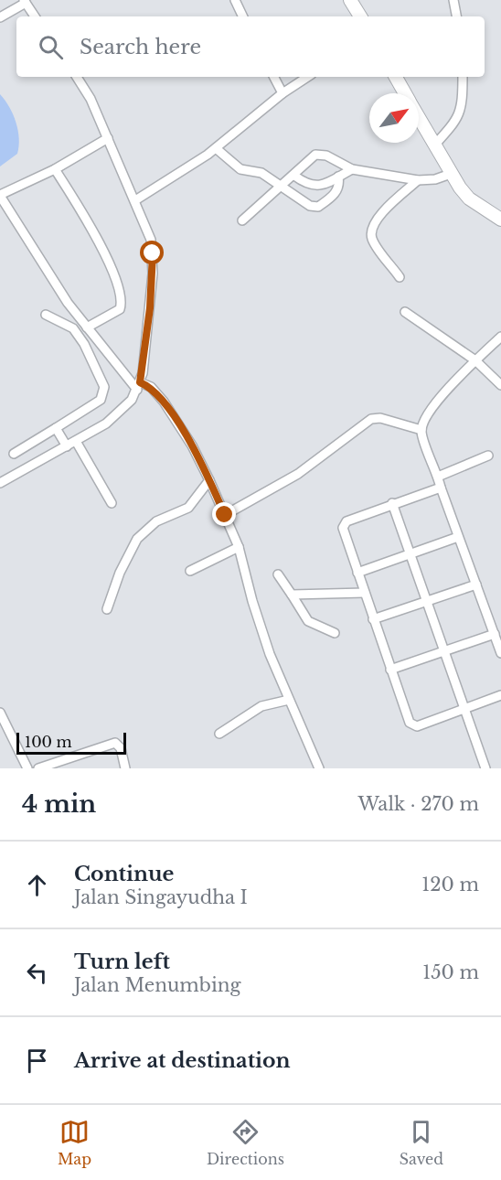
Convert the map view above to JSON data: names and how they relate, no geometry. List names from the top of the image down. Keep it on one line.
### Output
{"scale_bar":"100 m","north":"top right","page":{"search":"Search here","scale":"100 m","heading":["4 min","Walk · 270 m"],"list":[["Continue","Jalan Singayudha I","120 m"],["Turn left","Jalan Menumbing","150 m"],"Arrive at destination"],"nav":["Map","Directions","Saved"]}}
